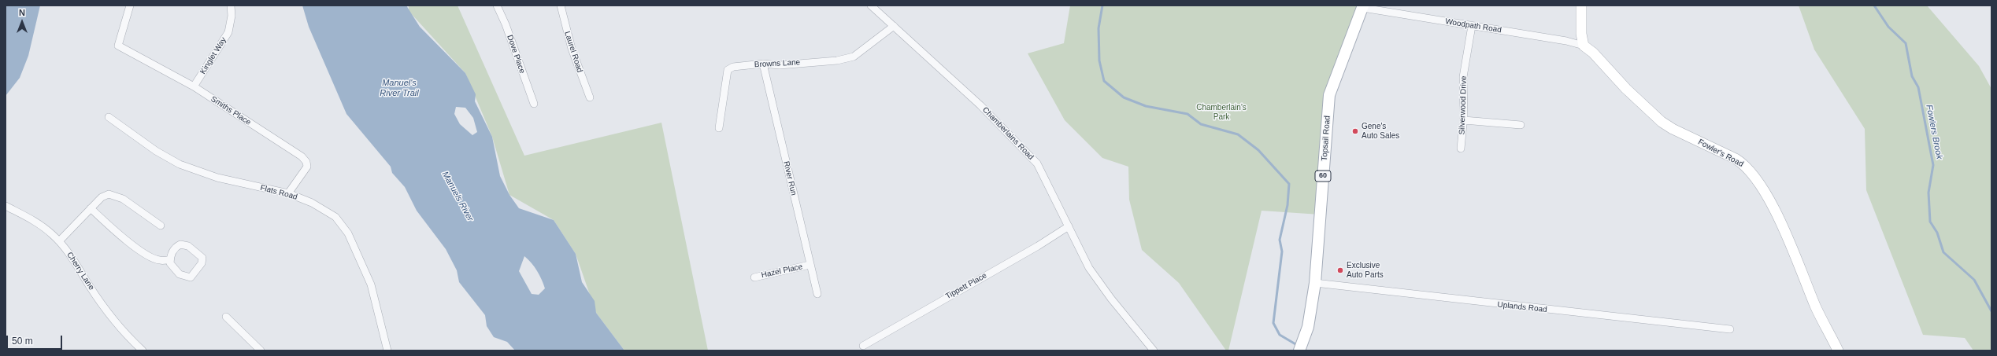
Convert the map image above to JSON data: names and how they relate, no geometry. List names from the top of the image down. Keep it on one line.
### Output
{"streets":{"main road":["Topsail Road","60"],"street":["Woodpath Road","Laurel Road","Dove Place","Kinglet Way","Browns Lane","Silverwood Drive","Smiths Place","Chamberlains Road","Fowler's Road","River Run","Flats Road","Cherry Lane","Hazel Place","Tippett Place","Uplands Road"]},"crossings":[["Woodpath Road","Silverwood Drive"],["Woodpath Road","Topsail Road"],["Woodpath Road","Fowler's Road"],["Kinglet Way","Smiths Place"],["Browns Lane","Chamberlains Road"],["Browns Lane","River Run"],["Smiths Place","Flats Road"],["Chamberlains Road","Tippett Place"],["Topsail Road","Uplands Road"],["River Run","Hazel Place"]],"water":["Manuel's River Trail","Fowlers Brook","Manuels River"],"parks":["Chamberlain's Park"],"places":["Gene's Auto Sales","Exclusive Auto Parts"],"scale_bar":"50 m","north":"top"}
